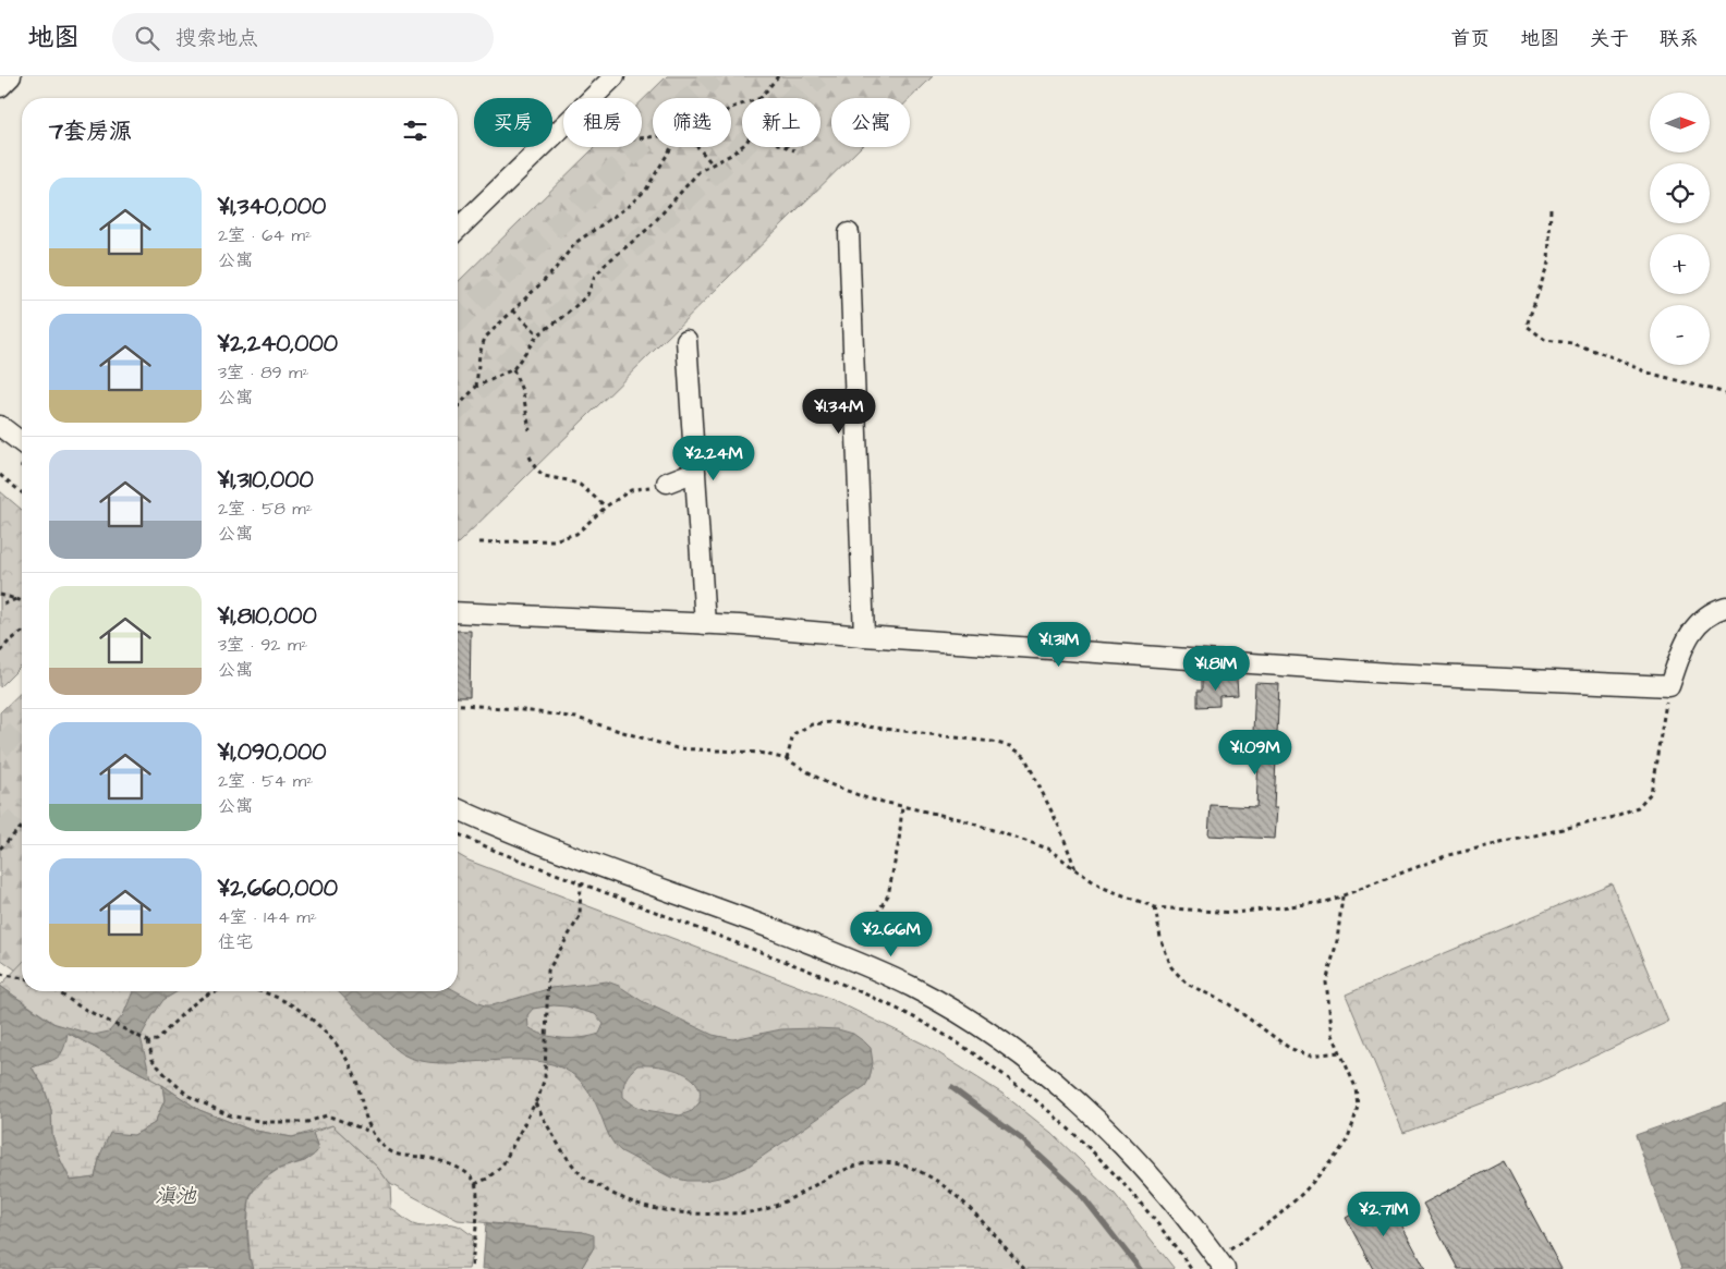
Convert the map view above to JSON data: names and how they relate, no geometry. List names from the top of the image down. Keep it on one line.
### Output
{"water":["滇池"],"north":"right","page":{"header":"地图","search":"搜索地点","nav":["首页","地图","关于","联系"],"map_buttons":["+","−"],"chip":["买房","租房","筛选","新上","公寓"],"heading":"7套房源","list":[{"name":"¥1,340,000","note":"2室 · 64 m² · 公寓"},{"name":"¥2,240,000","note":"3室 · 89 m² · 公寓"},{"name":"¥1,310,000","note":"2室 · 58 m² · 公寓"},{"name":"¥1,810,000","note":"3室 · 92 m² · 公寓"},{"name":"¥1,090,000","note":"2室 · 54 m² · 公寓"},{"name":"¥2,660,000","note":"4室 · 144 m² · 住宅"}],"price":["¥1.34M","¥2.24M","¥1.31M","¥1.81M","¥1.09M","¥2.66M","¥2.71M"]}}
